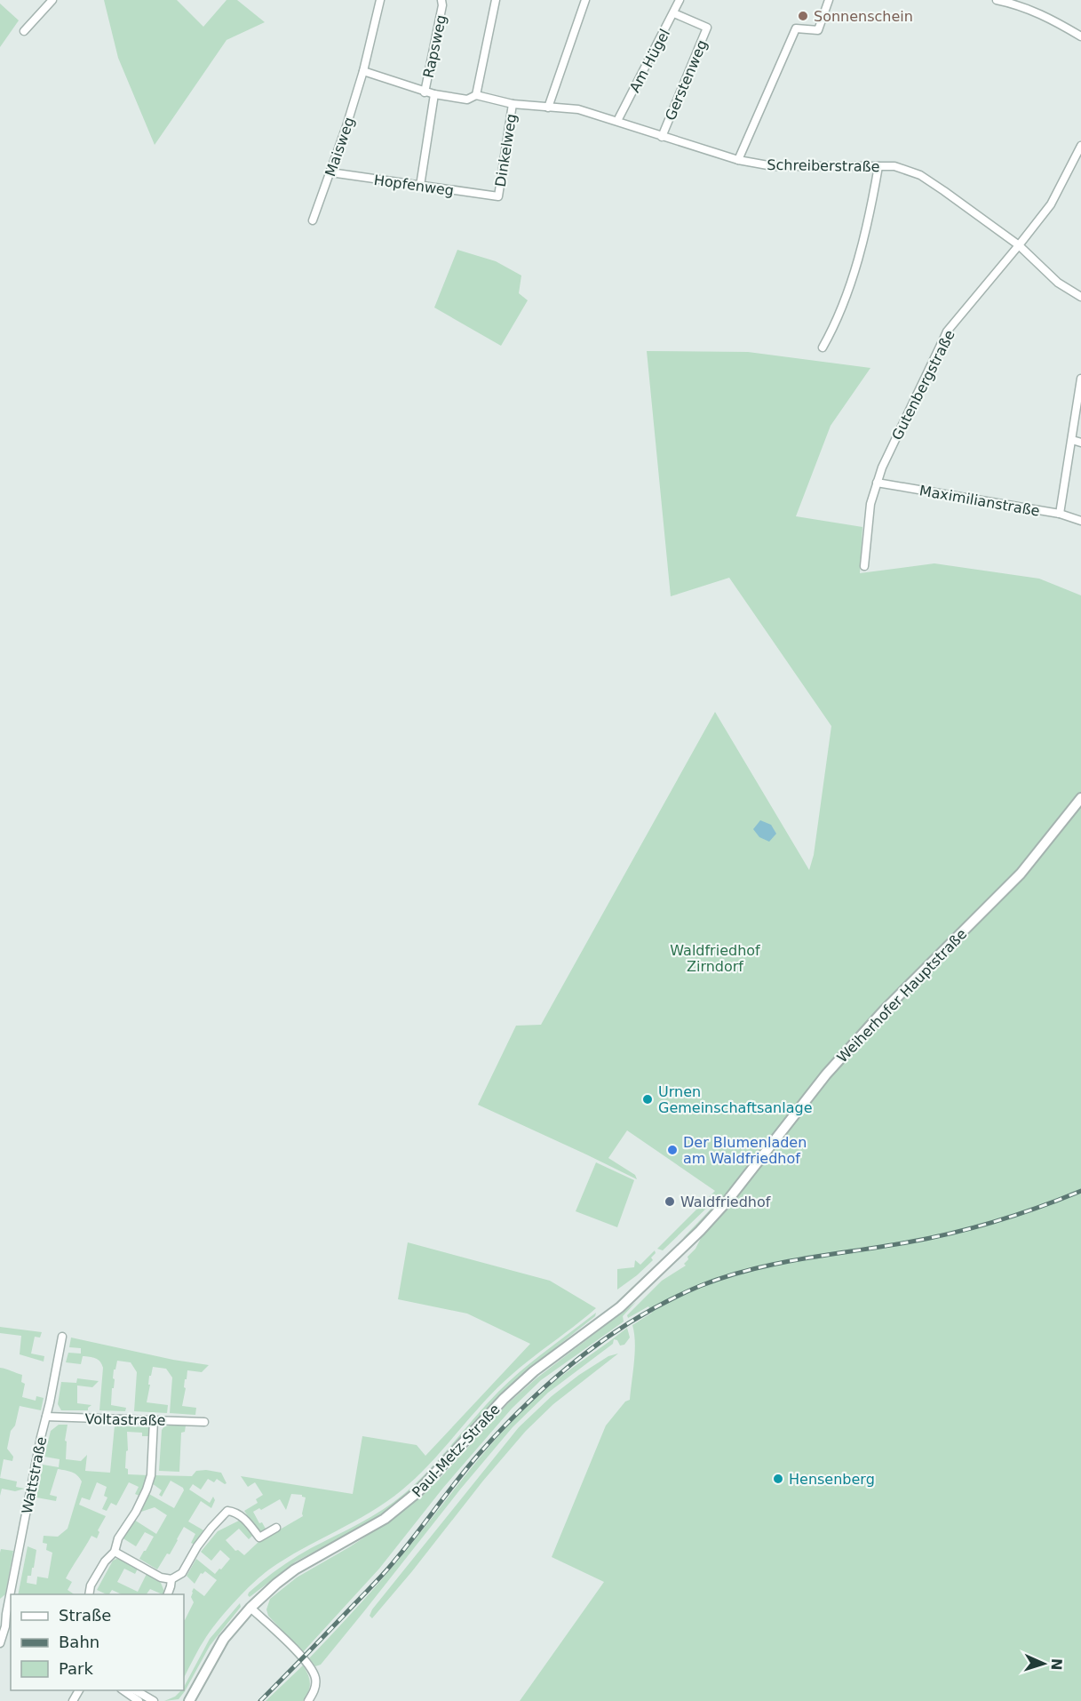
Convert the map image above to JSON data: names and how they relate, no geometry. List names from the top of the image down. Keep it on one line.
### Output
{"streets":{"street":["Rapsweg","Am Hügel","Gerstenweg","Maisweg","Dinkelweg","Schreiberstraße","Hopfenweg","Gutenbergstraße","Maximilianstraße","Weiherhofer Hauptstraße","Voltastraße","Paul-Metz-Straße","Wattstraße"]},"crossings":[["Rapsweg","Schreiberstraße"],["Am Hügel","Gerstenweg"],["Am Hügel","Schreiberstraße"],["Gerstenweg","Schreiberstraße"],["Maisweg","Schreiberstraße"],["Maisweg","Hopfenweg"],["Dinkelweg","Schreiberstraße"],["Dinkelweg","Hopfenweg"],["Schreiberstraße","Gutenbergstraße"],["Gutenbergstraße","Maximilianstraße"],["Weiherhofer Hauptstraße","Paul-Metz-Straße"],["Voltastraße","Wattstraße"]],"parks":["Waldfriedhof Zirndorf"],"places":["Sonnenschein","Urnen Gemeinschaftsanlage","Der Blumenladen am Waldfriedhof","Waldfriedhof","Hensenberg"],"legend":["Straße","Bahn","Park"],"north":"right"}
